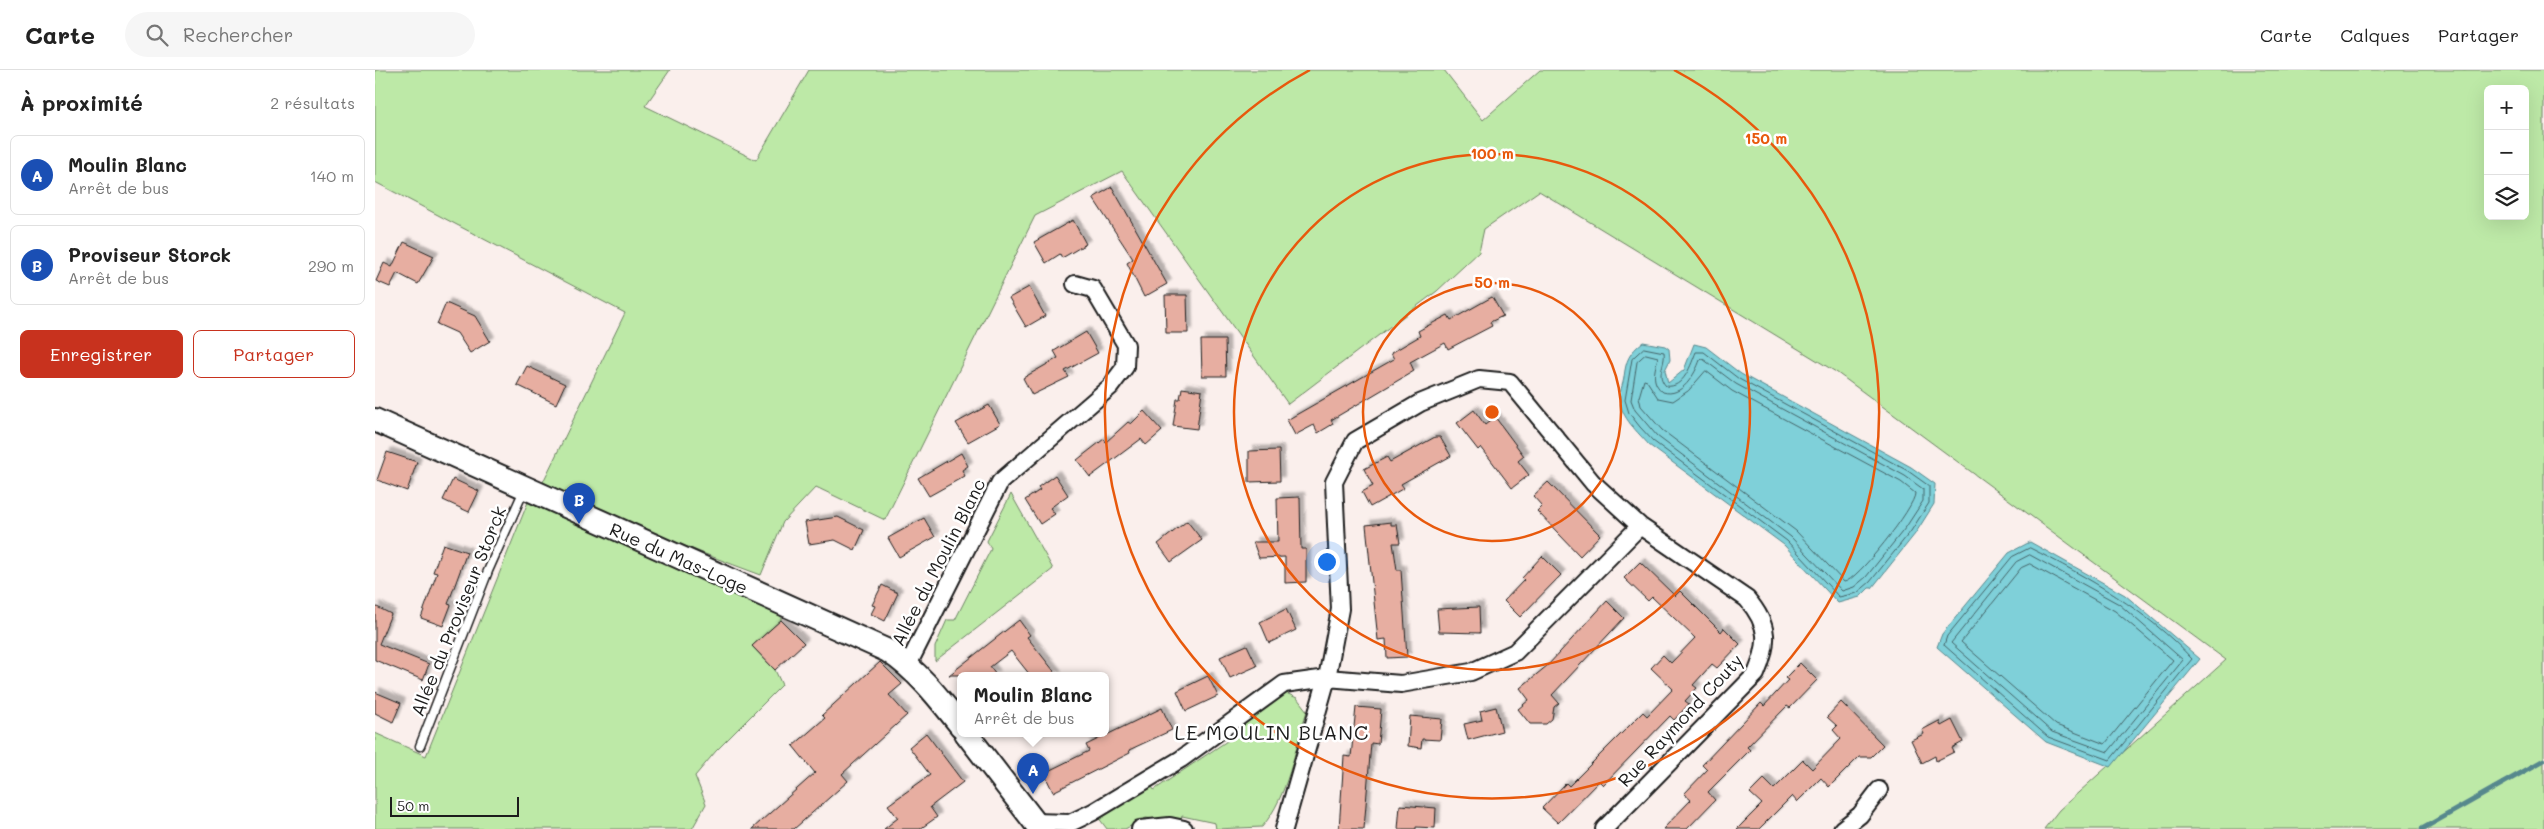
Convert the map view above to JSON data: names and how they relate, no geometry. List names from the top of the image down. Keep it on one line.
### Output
{"streets":{"main road":["Rue du Mas-Loge"],"street":["Allée du Moulin Blanc","Rue Raymond Couty"],"lane":["Allée du Proviseur Storck"]},"crossings":[["Rue du Mas-Loge","Allée du Moulin Blanc"],["Rue du Mas-Loge","Allée du Proviseur Storck"]],"districts":["LE MOULIN BLANC"],"scale_bar":"50 m","page":{"header":"Carte","search":"Rechercher","nav":["Carte","Calques","Partager"],"heading":["À proximité","2 résultats"],"map_buttons":["+","−"],"list":[{"mark":"A","name":"Moulin Blanc","note":"Arrêt de bus","value":"140 m"},{"mark":"B","name":"Proviseur Storck","note":"Arrêt de bus","value":"290 m"}],"buttons":["Enregistrer","Partager"],"pins":["B","A"],"popup":["Moulin Blanc","Arrêt de bus"],"scale":"50 m"},"rings":["150 m","100 m","50 m"]}
